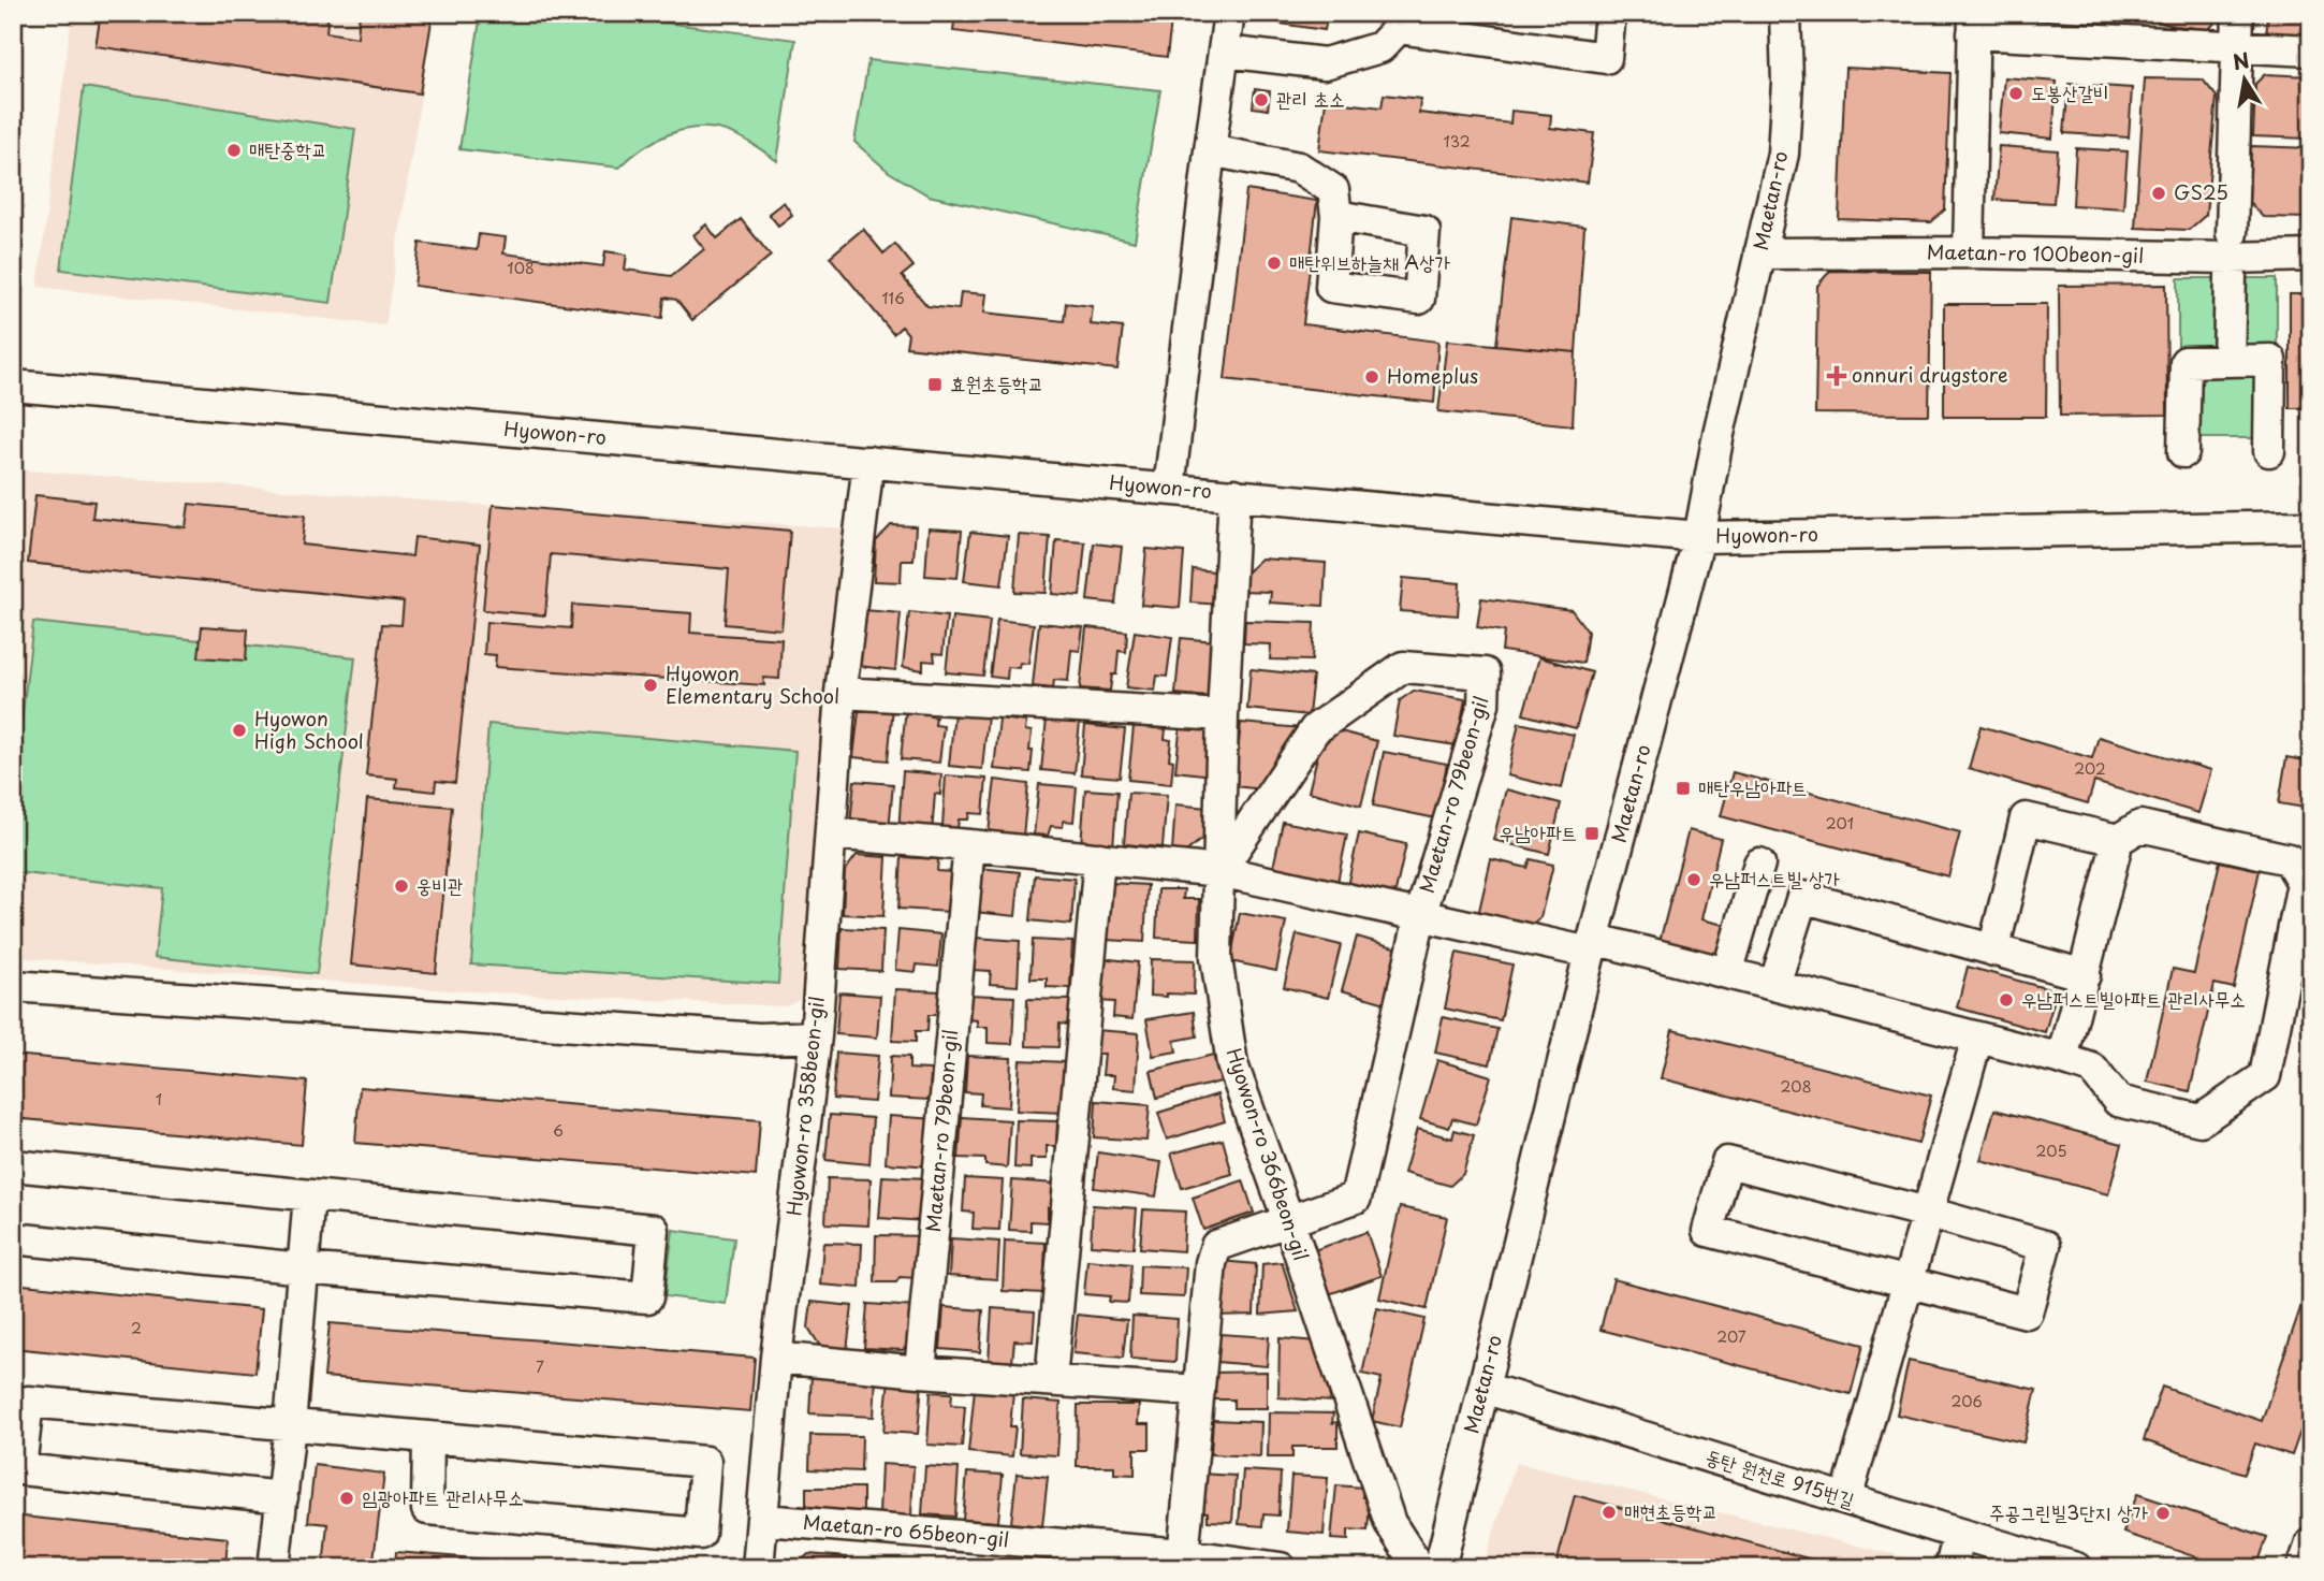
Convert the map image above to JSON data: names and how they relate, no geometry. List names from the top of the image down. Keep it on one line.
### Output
{"streets":{"street":["Maetan-ro","Maetan-ro 100beon-gil","Hyowon-ro","Maetan-ro 79beon-gil","Hyowon-ro 358beon-gil","Hyowon-ro 366beon-gil","동탄 원천로 915번길","Maetan-ro 65beon-gil"]},"crossings":[["Maetan-ro","Maetan-ro 100beon-gil"],["Maetan-ro","Hyowon-ro"],["Maetan-ro","Maetan-ro 79beon-gil"],["Maetan-ro","동탄 원천로 915번길"],["Hyowon-ro","Hyowon-ro 358beon-gil"],["Hyowon-ro","Hyowon-ro 366beon-gil"],["Maetan-ro 79beon-gil","Hyowon-ro 358beon-gil"],["Maetan-ro 79beon-gil","Hyowon-ro 366beon-gil"],["Hyowon-ro 358beon-gil","Maetan-ro 65beon-gil"]],"places":{"other":["도봉산갈비","관리 초소","매탄중학교","GS25","매탄위브하늘채 A상가","Homeplus","Hyowon Elementary School","Hyowon High School","우남퍼스트빌 상가","웅비관","우남퍼스트빌아파트 관리사무소","임광아파트 관리사무소","매현초등학교","주공그린빌3단지 상가"],"health":["onnuri drugstore"],"transit":["효원초등학교","매탄우남아파트","우남아파트"]},"house_numbers":["132","108","116","202","201","208","1","6","205","2","207","7","206"],"north":"top"}
